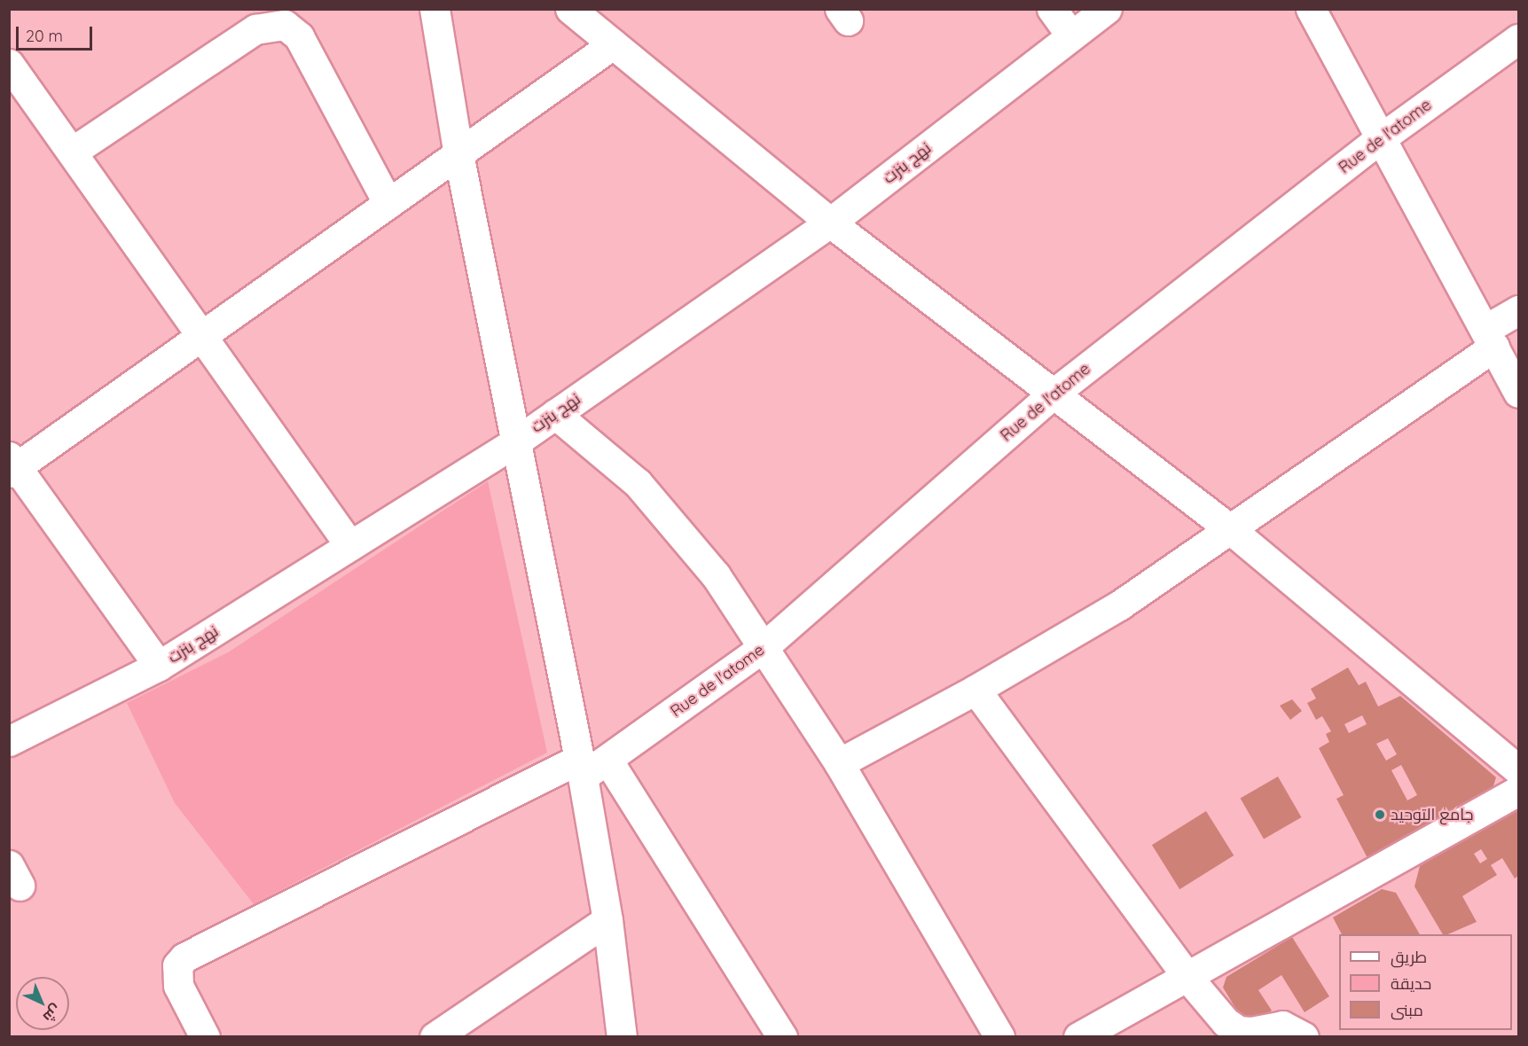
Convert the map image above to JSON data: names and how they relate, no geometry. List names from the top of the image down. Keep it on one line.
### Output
{"streets":{"street":["Rue de l'atome","نهج بنزت"]},"places":["جامع التوحيد"],"legend":["طريق","حديقة","مبنى"],"scale_bar":"20 m","north":"bottom right"}
